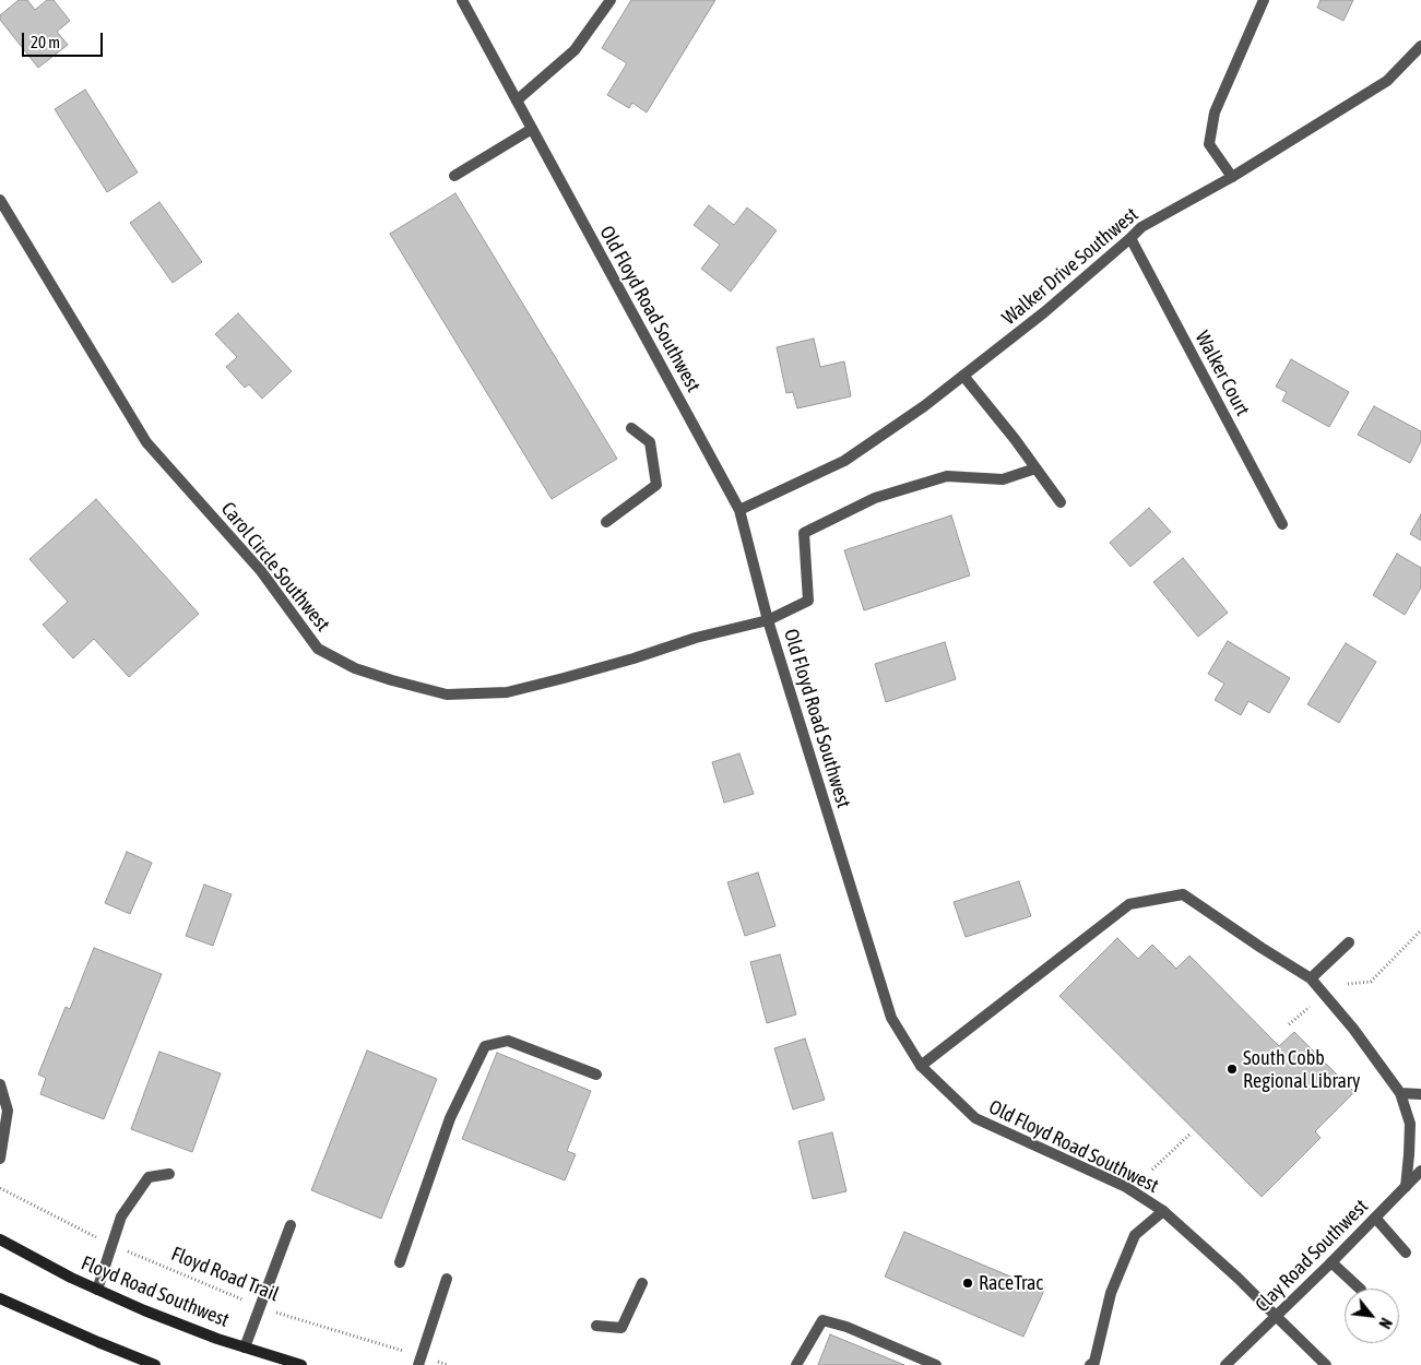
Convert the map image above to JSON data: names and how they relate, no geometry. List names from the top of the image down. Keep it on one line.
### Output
{"streets":{"main road":["Floyd Road Southwest"],"street":["Walker Drive Southwest","Old Floyd Road Southwest","Walker Court","Carol Circle Southwest","Clay Road Southwest"],"path":["Floyd Road Trail"]},"crossings":[["Walker Drive Southwest","Old Floyd Road Southwest"],["Walker Drive Southwest","Walker Court"],["Old Floyd Road Southwest","Carol Circle Southwest"],["Old Floyd Road Southwest","Clay Road Southwest"]],"places":["South Cobb Regional Library","RaceTrac"],"scale_bar":"20 m","north":"bottom right"}
